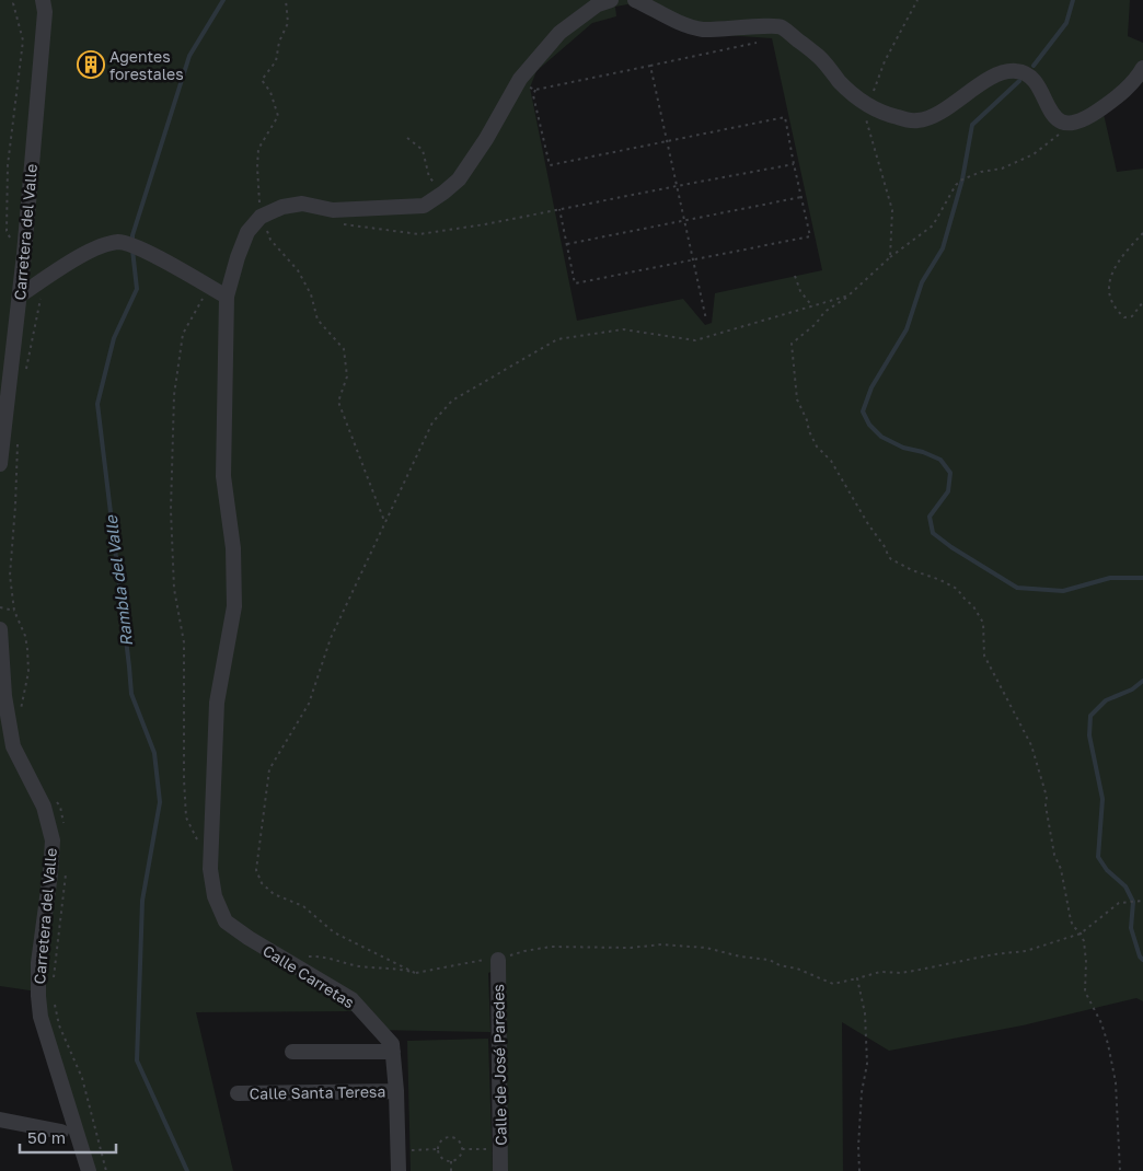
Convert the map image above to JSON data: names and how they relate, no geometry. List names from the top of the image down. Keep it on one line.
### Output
{"streets":{"street":["Carretera del Valle","Calle Carretas","Calle de José Paredes","Calle Santa Teresa"]},"crossings":[["Calle Carretas","Calle Santa Teresa"]],"water":["Rambla del Valle"],"places":{"building":["Agentes forestales"]},"scale_bar":"50 m"}
